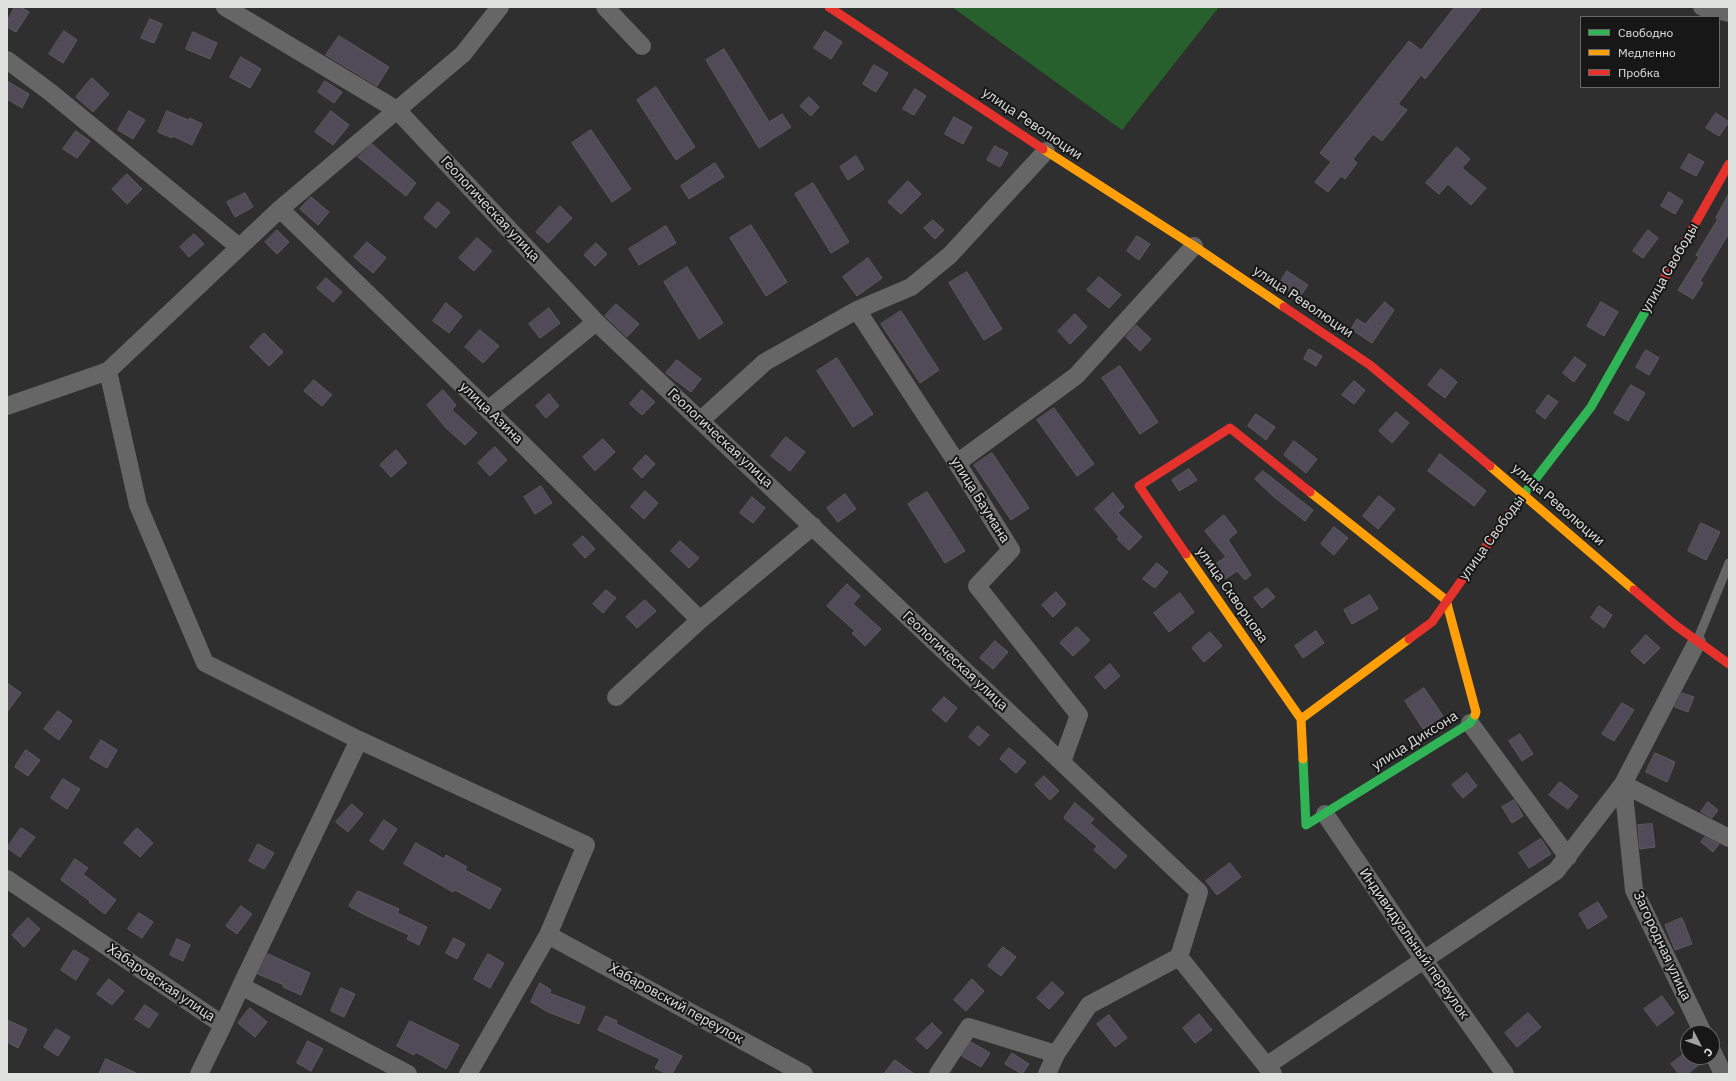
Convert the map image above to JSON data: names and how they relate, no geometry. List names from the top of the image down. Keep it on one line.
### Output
{"streets":{"street":["улица Революции","Геологическая улица","улица Свободы","улица Азина","улица Баумана","улица Скворцова","улица Диксона","Индивидуальный переулок","Загородная улица","Хабаровская улица","Хабаровский переулок"]},"crossings":[["улица Революции","улица Свободы"],["Геологическая улица","улица Баумана"],["улица Свободы","улица Скворцова"],["улица Свободы","улица Диксона"],["улица Скворцова","улица Диксона"],["улица Диксона","Индивидуальный переулок"]],"legend":["Свободно","Медленно","Пробка"],"north":"bottom right"}
